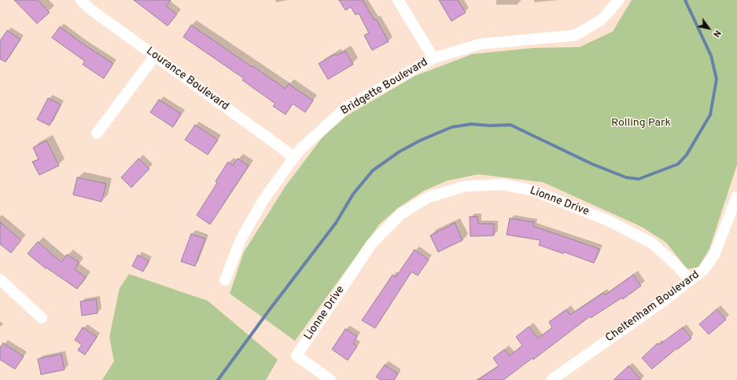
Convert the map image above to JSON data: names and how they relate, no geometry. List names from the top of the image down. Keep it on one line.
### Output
{"streets":{"street":["Lourance Boulevard","Bridgette Boulevard","Lionne Drive","Cheltenham Boulevard"]},"crossings":[["Lourance Boulevard","Bridgette Boulevard"],["Lionne Drive","Cheltenham Boulevard"]],"parks":["Rolling Park"],"north":"bottom right"}
